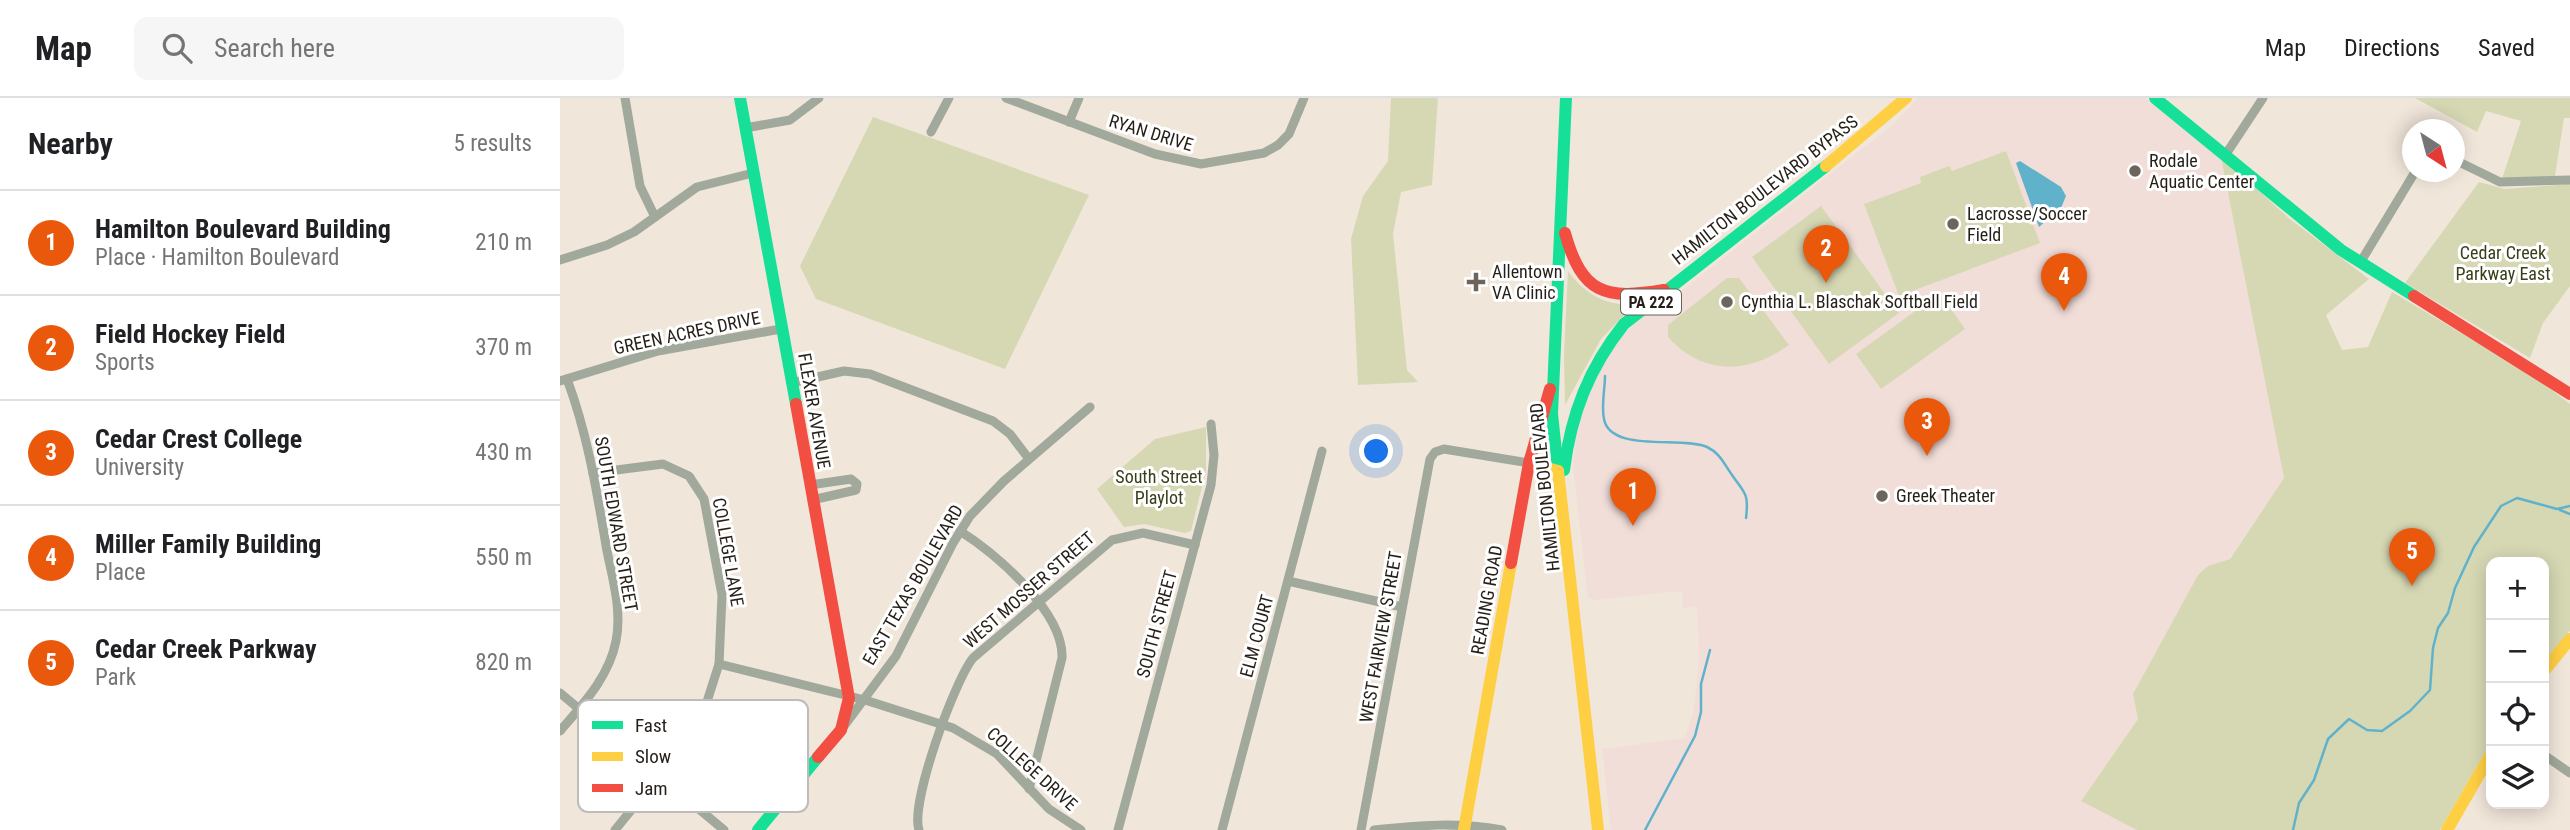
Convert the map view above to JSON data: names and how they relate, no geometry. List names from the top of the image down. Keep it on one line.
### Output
{"streets":{"main road":["HAMILTON BOULEVARD BYPASS","PA 222","FLEXER AVENUE","HAMILTON BOULEVARD","EAST TEXAS BOULEVARD","READING ROAD"],"street":["RYAN DRIVE","GREEN ACRES DRIVE","SOUTH EDWARD STREET","COLLEGE LANE","WEST MOSSER STREET","SOUTH STREET","ELM COURT","WEST FAIRVIEW STREET","COLLEGE DRIVE"]},"crossings":[["HAMILTON BOULEVARD BYPASS","HAMILTON BOULEVARD"],["GREEN ACRES DRIVE","FLEXER AVENUE"],["GREEN ACRES DRIVE","SOUTH EDWARD STREET"],["FLEXER AVENUE","EAST TEXAS BOULEVARD"],["FLEXER AVENUE","COLLEGE DRIVE"],["HAMILTON BOULEVARD","READING ROAD"],["SOUTH EDWARD STREET","COLLEGE LANE"],["COLLEGE LANE","COLLEGE DRIVE"],["EAST TEXAS BOULEVARD","COLLEGE DRIVE"],["WEST MOSSER STREET","SOUTH STREET"],["WEST MOSSER STREET","COLLEGE DRIVE"],["READING ROAD","WEST FAIRVIEW STREET"]],"parks":["Cedar Creek Parkway East","South Street Playlot"],"places":{"other":["Rodale Aquatic Center","Lacrosse/Soccer Field","Cynthia L. Blaschak Softball Field","Greek Theater"],"health":["Allentown VA Clinic"]},"legend":["Fast","Slow","Jam"],"north":"bottom right","page":{"header":"Map","search":"Search here","nav":["Map","Directions","Saved"],"heading":["Nearby","5 results"],"list":[{"mark":"1","name":"Hamilton Boulevard Building","note":"Place · Hamilton Boulevard","value":"210 m"},{"mark":"2","name":"Field Hockey Field","note":"Sports","value":"370 m"},{"mark":"3","name":"Cedar Crest College","note":"University","value":"430 m"},{"mark":"4","name":"Miller Family Building","note":"Place","value":"550 m"},{"mark":"5","name":"Cedar Creek Parkway","note":"Park","value":"820 m"}],"pins":["2","4","3","1","5"],"map_buttons":["+","−"]}}
